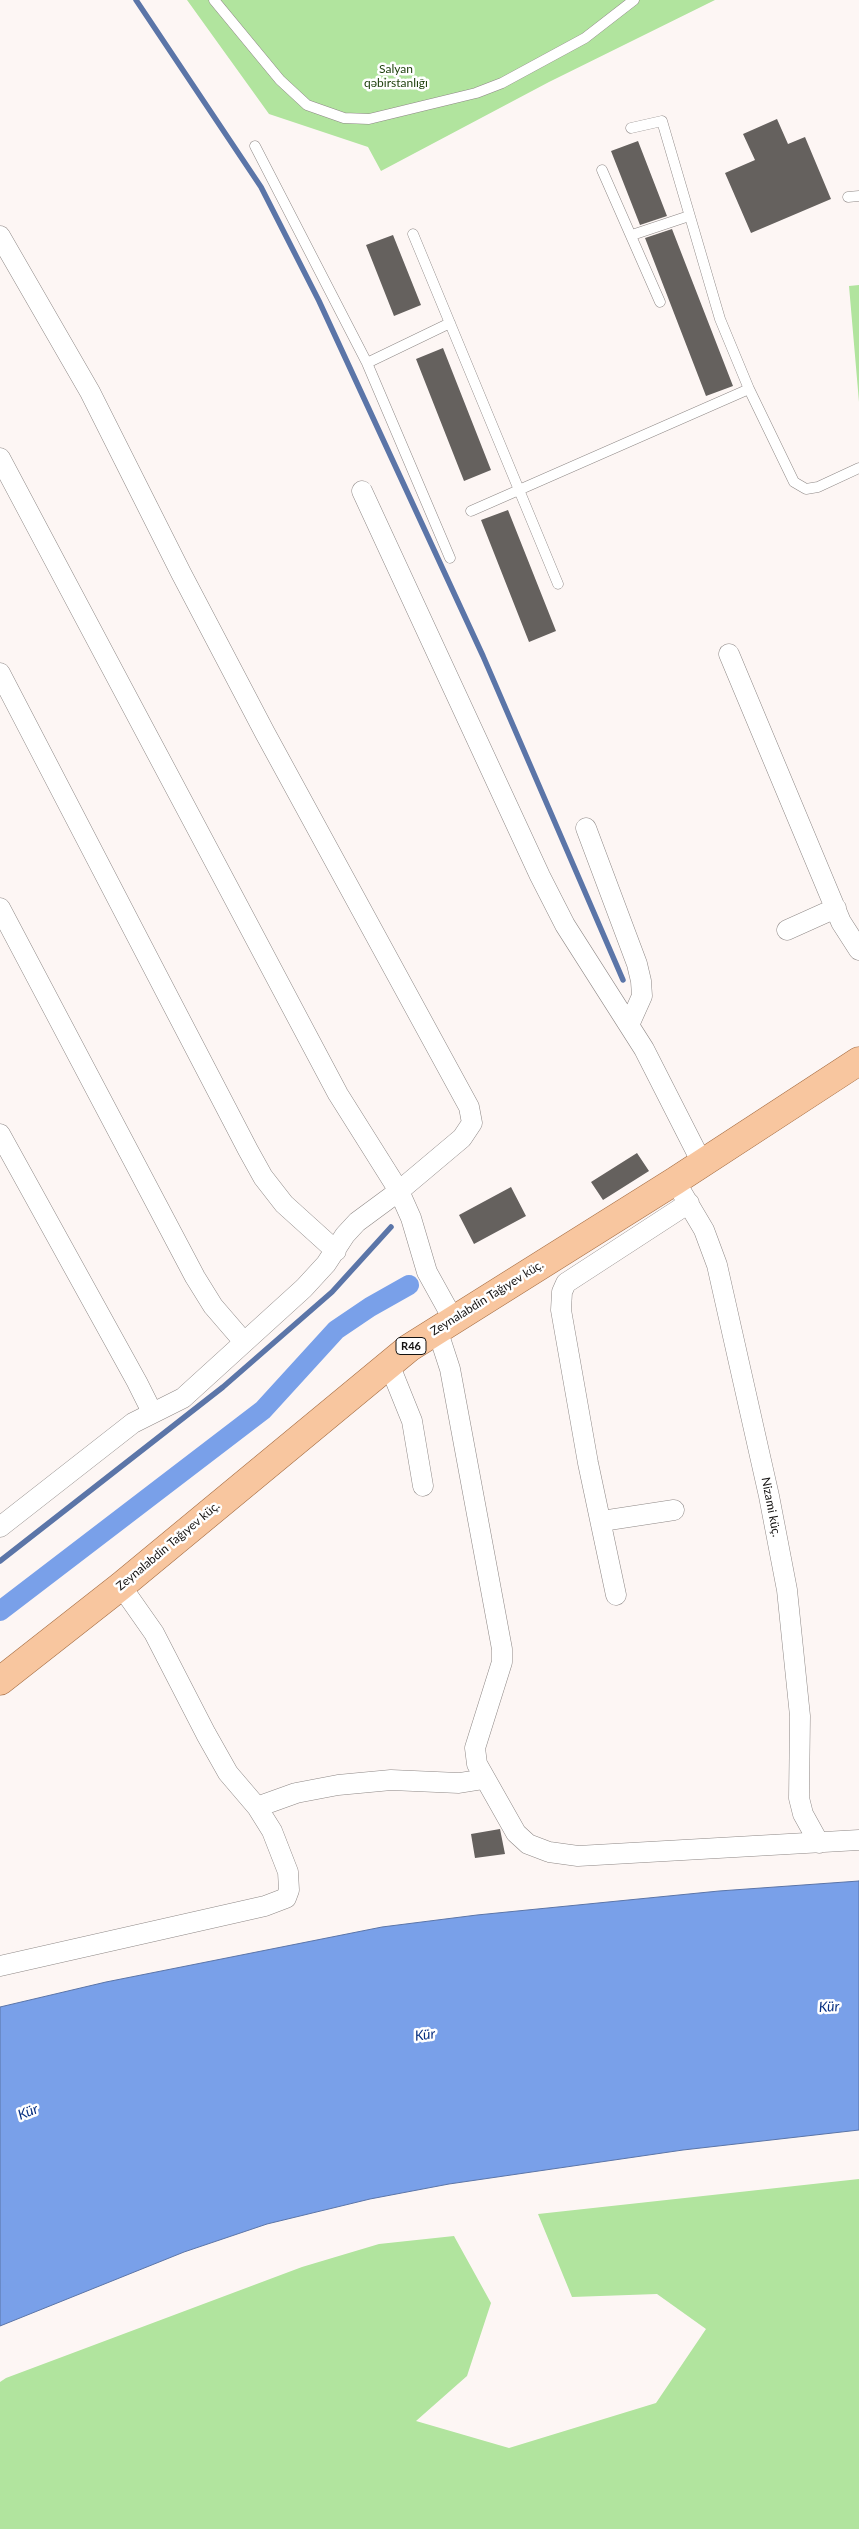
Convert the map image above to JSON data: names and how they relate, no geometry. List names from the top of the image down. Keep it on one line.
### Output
{"streets":{"main road":["Zeynalabdin Tağıyev küç.","R46"],"street":["Nizami küç."]},"crossings":[["Zeynalabdin Tağıyev küç.","Nizami küç."]],"water":["Kür"],"parks":["Salyan qəbirstanlığı"]}
